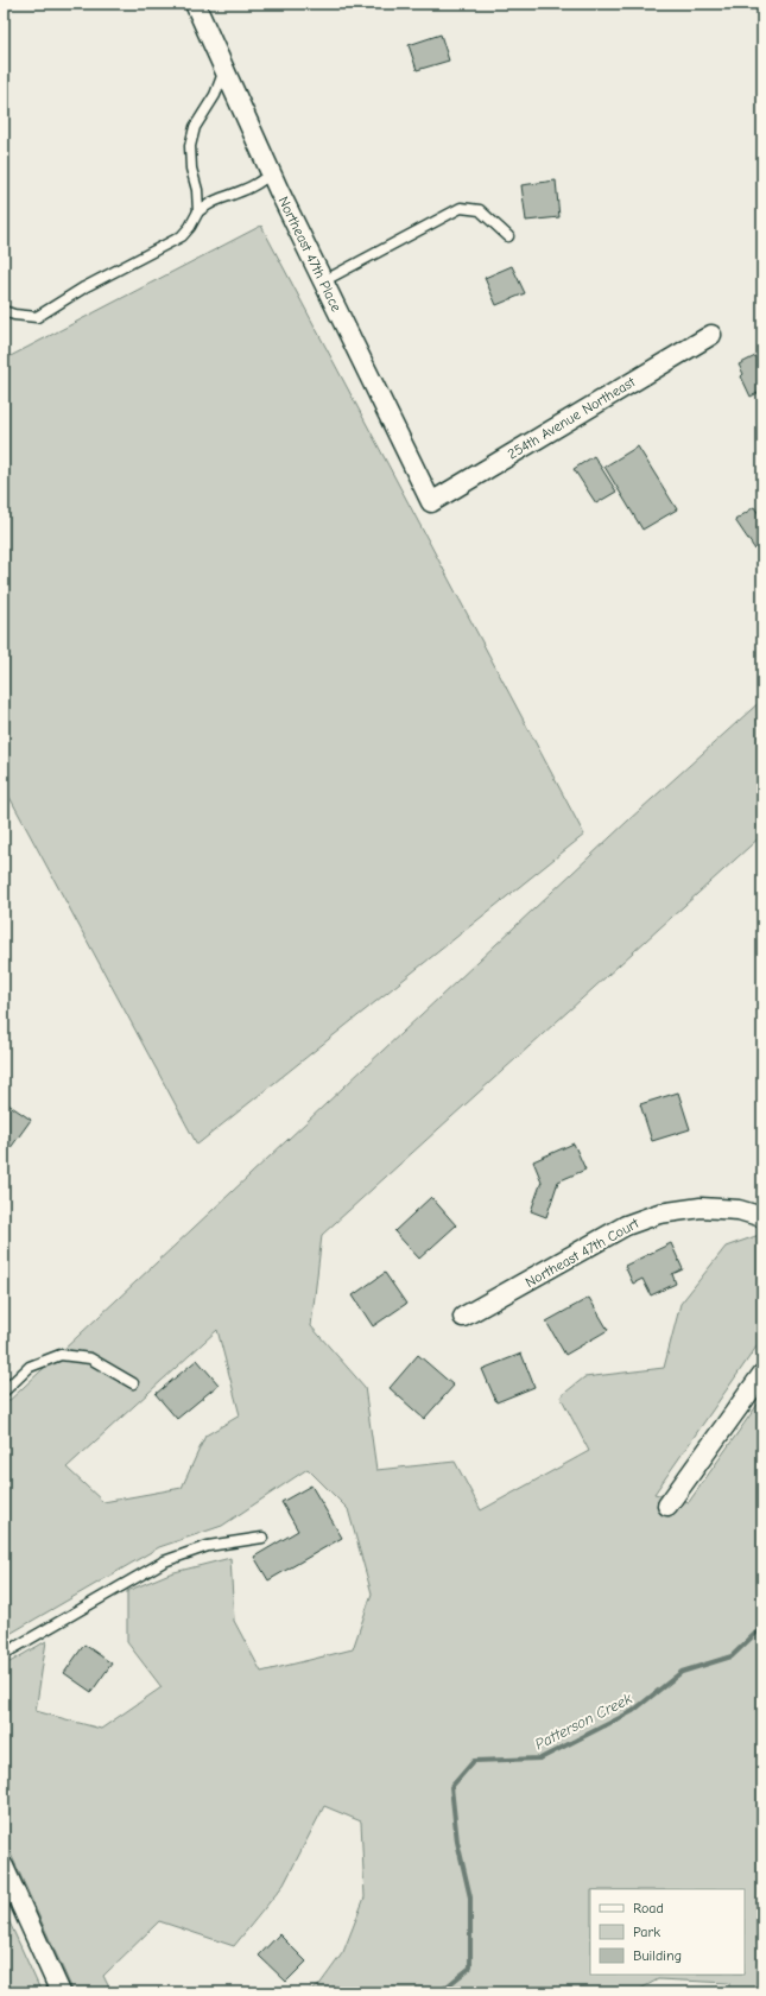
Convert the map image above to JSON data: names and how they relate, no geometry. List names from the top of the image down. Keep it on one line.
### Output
{"streets":{"street":["Northeast 47th Place","254th Avenue Northeast","Northeast 47th Court"]},"crossings":[["Northeast 47th Place","254th Avenue Northeast"]],"water":["Patterson Creek"],"legend":["Road","Park","Building"]}
